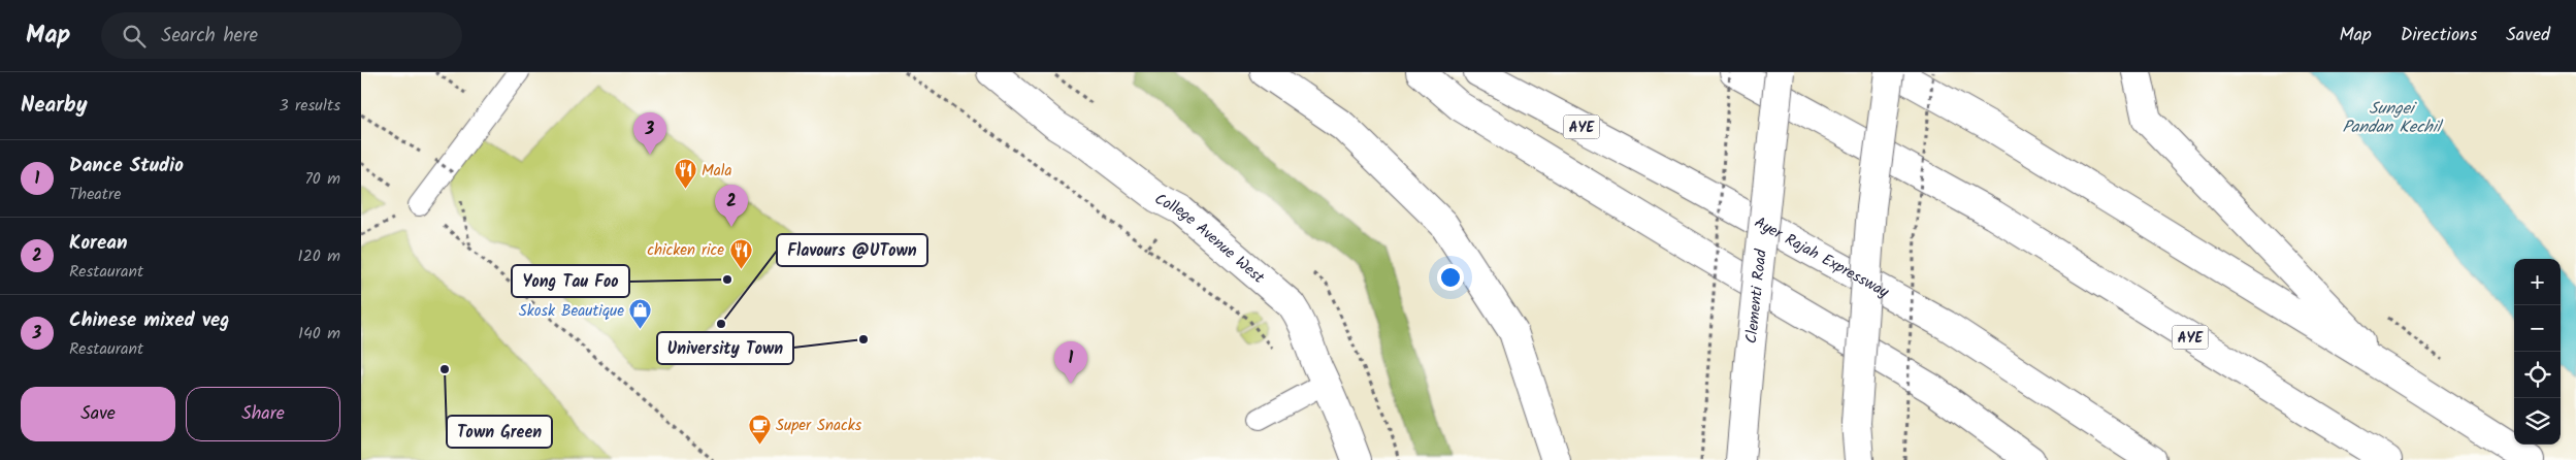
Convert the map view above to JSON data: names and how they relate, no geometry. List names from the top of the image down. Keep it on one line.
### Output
{"streets":{"main road":["AYE","College Avenue West","Ayer Rajah Expressway","Clementi Road"]},"water":["Sungei Pandan Kechil"],"places":{"restaurant":["Mala","chicken rice"],"other":["Yong Tau Foo","Flavours @UTown","University Town","Town Green"],"shop":["Skosk Beautique"],"cafe":["Super Snacks"]},"page":{"header":"Map","search":"Search here","nav":["Map","Directions","Saved"],"heading":["Nearby","3 results"],"pins":["3","2","1"],"list":[{"mark":"1","name":"Dance Studio","note":"Theatre","value":"70 m"},{"mark":"2","name":"Korean","note":"Restaurant","value":"120 m"},{"mark":"3","name":"Chinese mixed veg","note":"Restaurant","value":"140 m"}],"map_buttons":["+","−"],"buttons":["Save","Share"]}}
